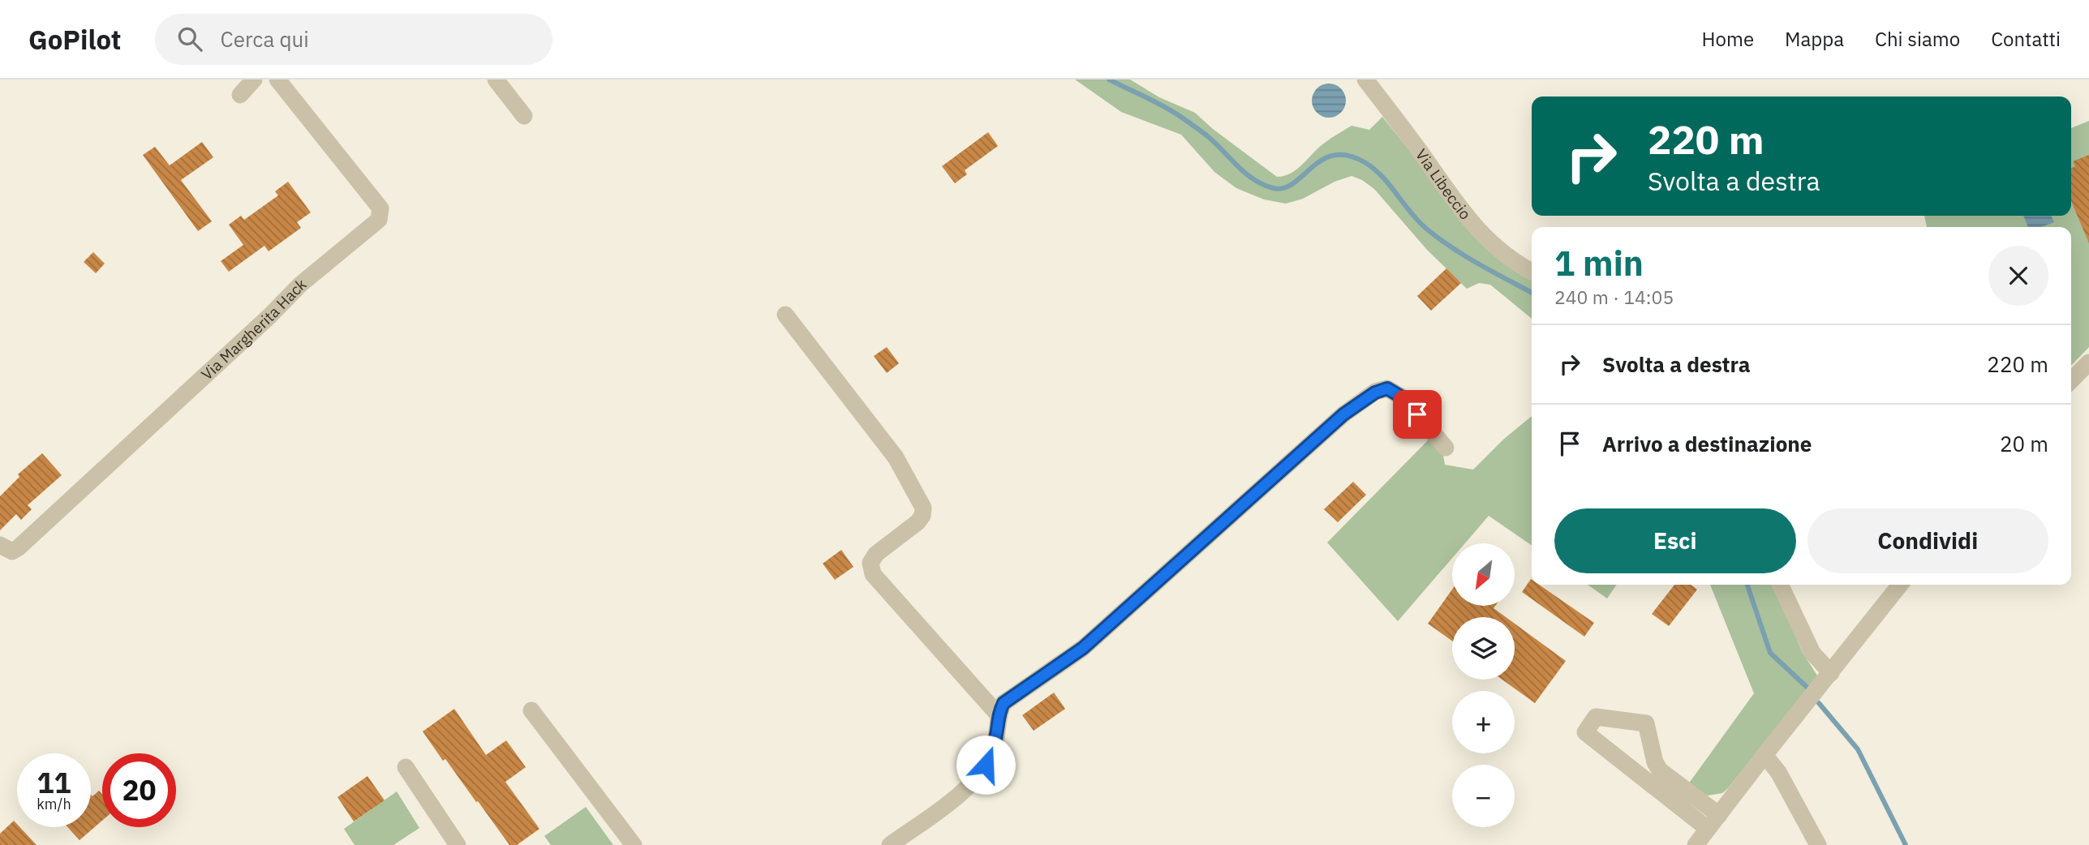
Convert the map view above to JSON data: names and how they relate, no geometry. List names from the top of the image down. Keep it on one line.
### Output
{"streets":{"street":["Via Libeccio","Via Margherita Hack"]},"north":"bottom left","page":{"header":"GoPilot","search":"Cerca qui","nav":["Home","Mappa","Chi siamo","Contatti"],"turn":["220 m","Svolta a destra"],"heading":["1 min","240 m · 14:05"],"list":[{"name":"Svolta a destra","value":"220 m"},{"name":"Arrivo a destinazione","value":"20 m"}],"buttons":["Esci","Condividi"],"map_buttons":["+","−"],"speed":"11 km/h","limit":"20"}}
